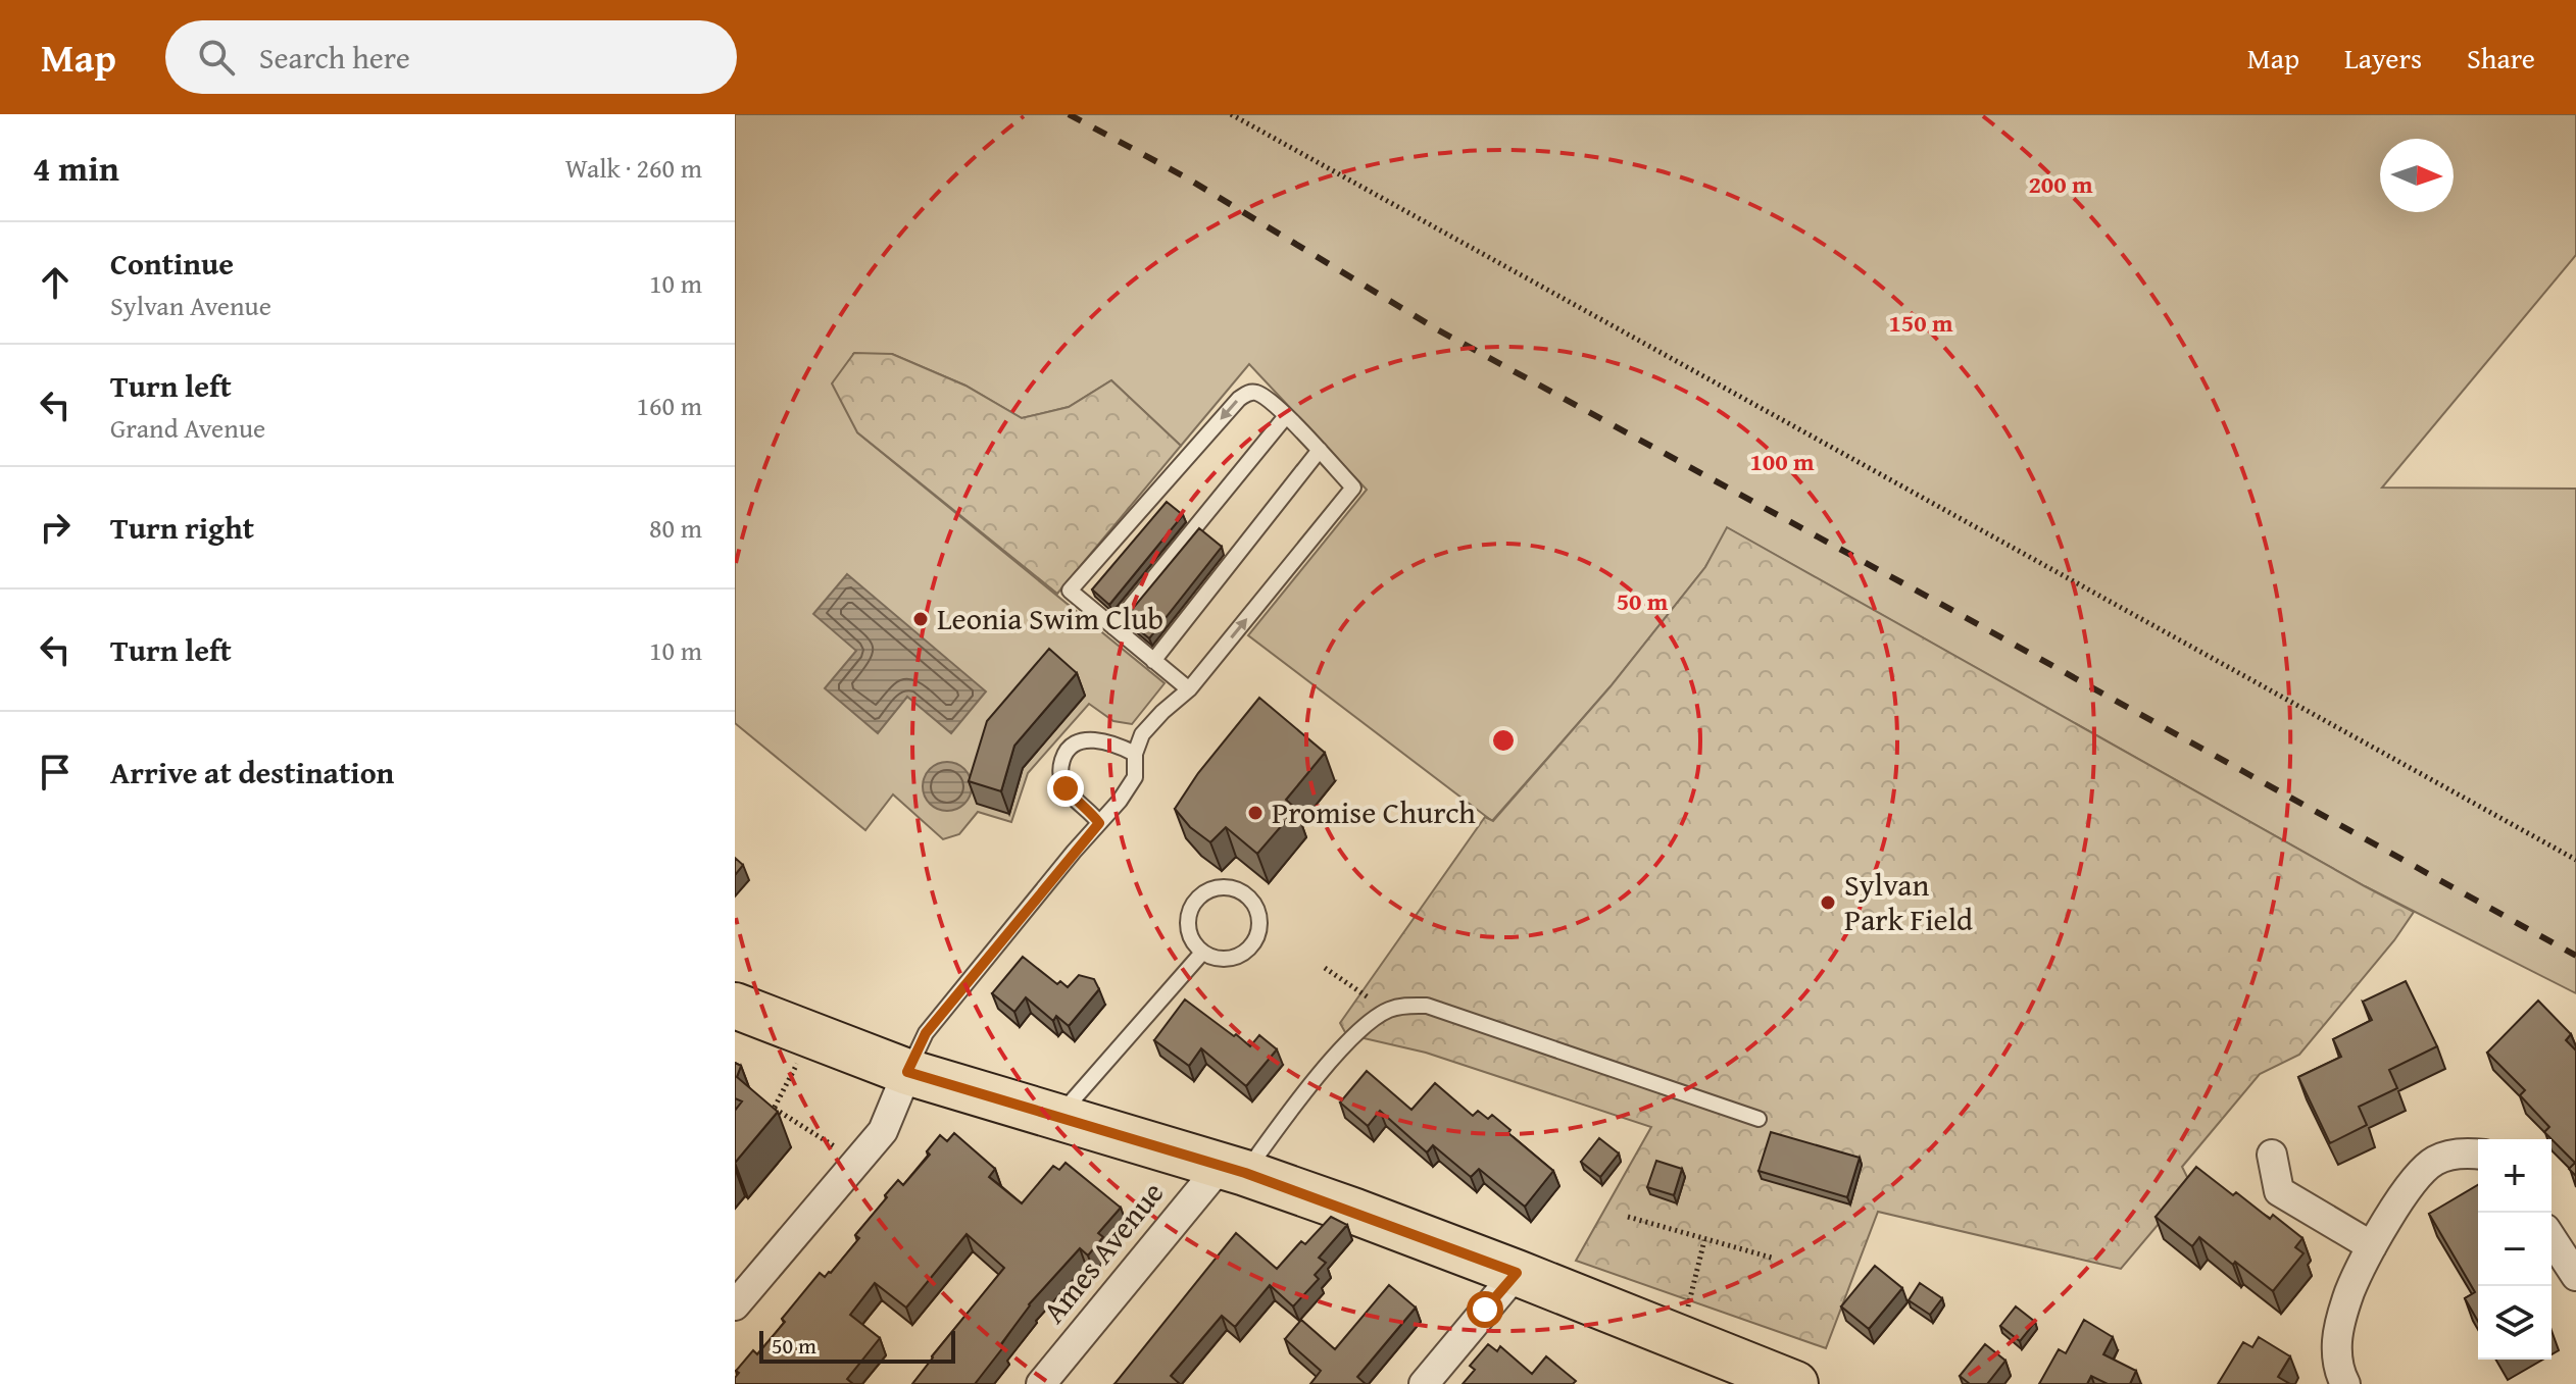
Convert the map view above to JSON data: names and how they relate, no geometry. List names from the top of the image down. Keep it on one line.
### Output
{"streets":{"street":["Ames Avenue"]},"places":["Leonia Swim Club","Promise Church","Sylvan Park Field"],"scale_bar":"50 m","north":"right","page":{"header":"Map","search":"Search here","nav":["Map","Layers","Share"],"heading":["4 min","Walk · 260 m"],"list":[["Continue","Sylvan Avenue","10 m"],["Turn left","Grand Avenue","160 m"],["Turn right","80 m"],["Turn left","10 m"],"Arrive at destination"],"map_buttons":["+","−"],"scale":"50 m"},"rings":["200 m","150 m","100 m","50 m"]}
